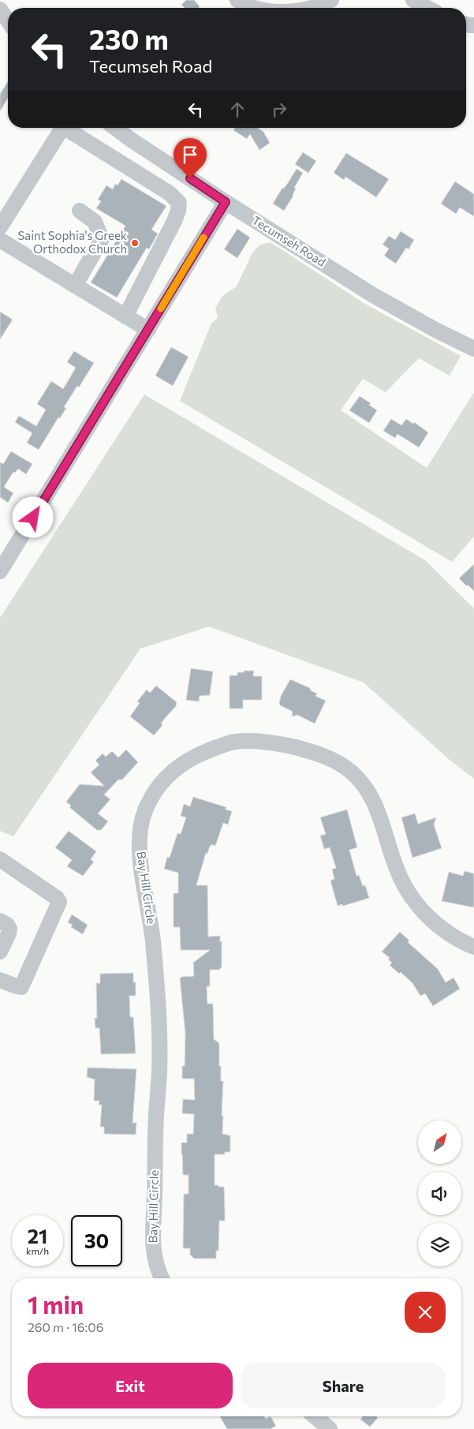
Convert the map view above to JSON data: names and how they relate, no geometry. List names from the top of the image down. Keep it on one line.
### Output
{"streets":{"street":["Tecumseh Road","Bay Hill Circle"]},"places":["Saint Sophia's Greek Orthodox Church"],"north":"top right","page":{"turn":["230 m","Tecumseh Road"],"speed":"21 km/h","limit":"30","heading":["1 min","260 m · 16:06"],"buttons":["Exit","Share"]}}
